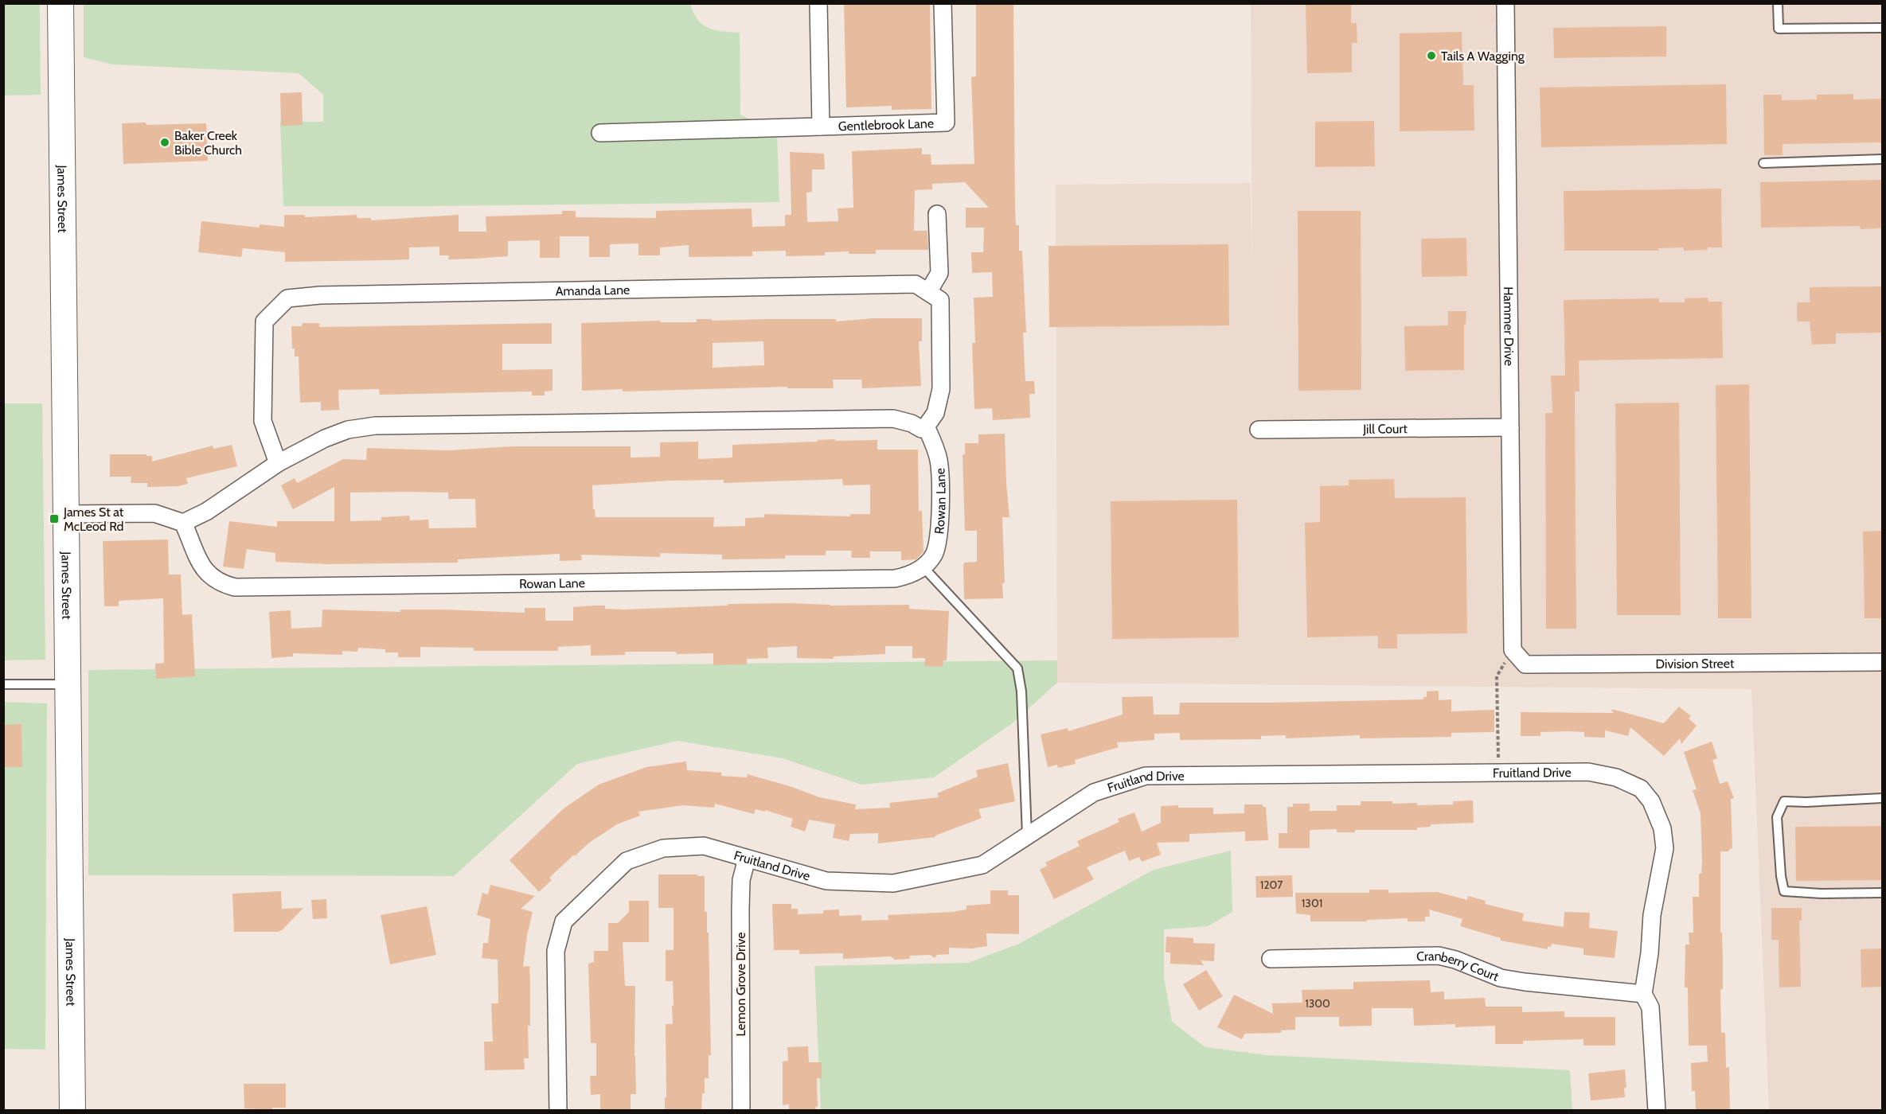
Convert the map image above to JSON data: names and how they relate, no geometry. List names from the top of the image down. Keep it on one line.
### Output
{"streets":{"main road":["James Street"],"street":["Gentlebrook Lane","Amanda Lane","Hammer Drive","Jill Court","Rowan Lane","Division Street","Fruitland Drive","Cranberry Court","Lemon Grove Drive"]},"crossings":[["Hammer Drive","Jill Court"],["Hammer Drive","Division Street"],["Fruitland Drive","Cranberry Court"],["Fruitland Drive","Lemon Grove Drive"]],"places":{"other":["Tails A Wagging","Baker Creek Bible Church"],"transit":["James St at McLeod Rd"]},"house_numbers":["1207","1301","1300"]}
